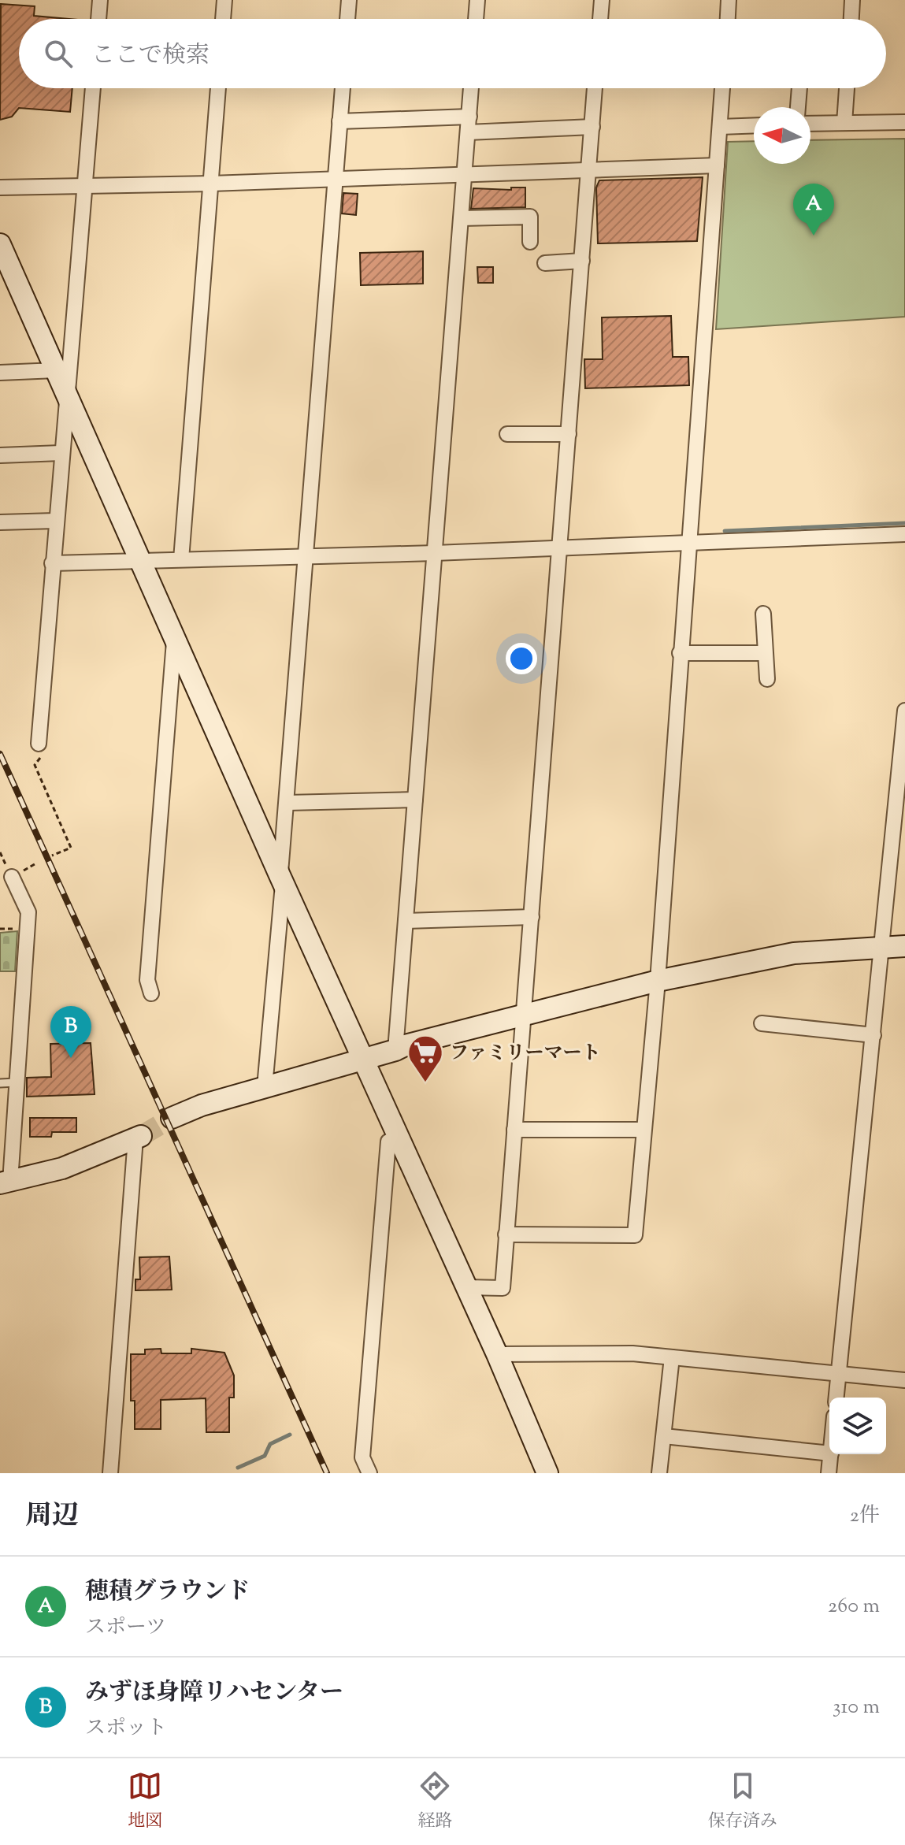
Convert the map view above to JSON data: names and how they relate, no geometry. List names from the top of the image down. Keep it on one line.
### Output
{"places":{"supermarket":["ファミリーマート"]},"north":"left","page":{"search":"ここで検索","pins":["A","B"],"heading":["周辺","2件"],"list":[{"mark":"A","name":"穂積グラウンド","note":"スポーツ","value":"260 m"},{"mark":"B","name":"みずほ身障リハセンター","note":"スポット","value":"310 m"}],"nav":["地図","経路","保存済み"]}}
